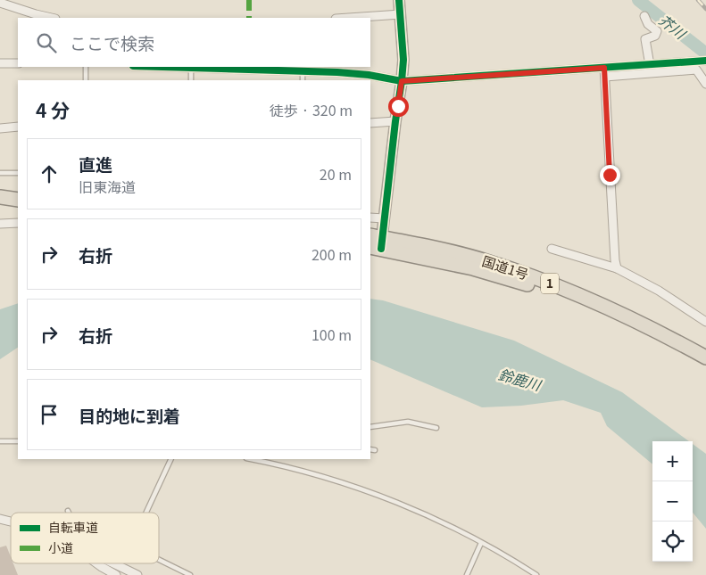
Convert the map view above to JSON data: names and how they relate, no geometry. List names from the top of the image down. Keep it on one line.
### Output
{"streets":{"highway":["国道1号","1"]},"water":["芥川","鈴鹿川"],"legend":["自転車道","小道"],"page":{"search":"ここで検索","heading":["4 分","徒歩 · 320 m"],"list":[["直進","旧東海道","20 m"],["右折","200 m"],["右折","100 m"],"目的地に到着"],"map_buttons":["+","−"]}}
